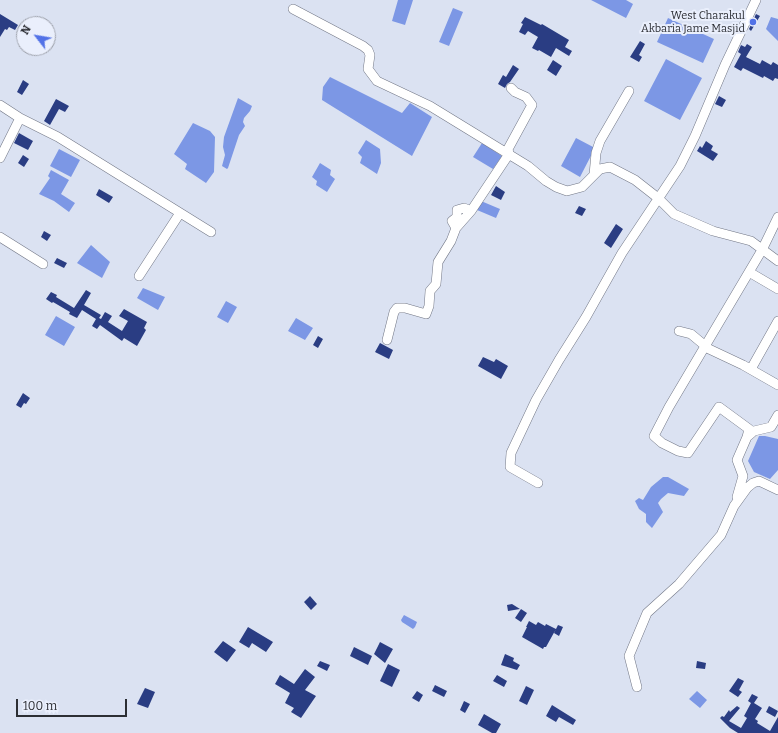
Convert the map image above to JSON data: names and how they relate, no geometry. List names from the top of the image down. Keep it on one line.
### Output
{"places":["West Charakul Akbaria Jame Masjid"],"scale_bar":"100 m","north":"top left"}
